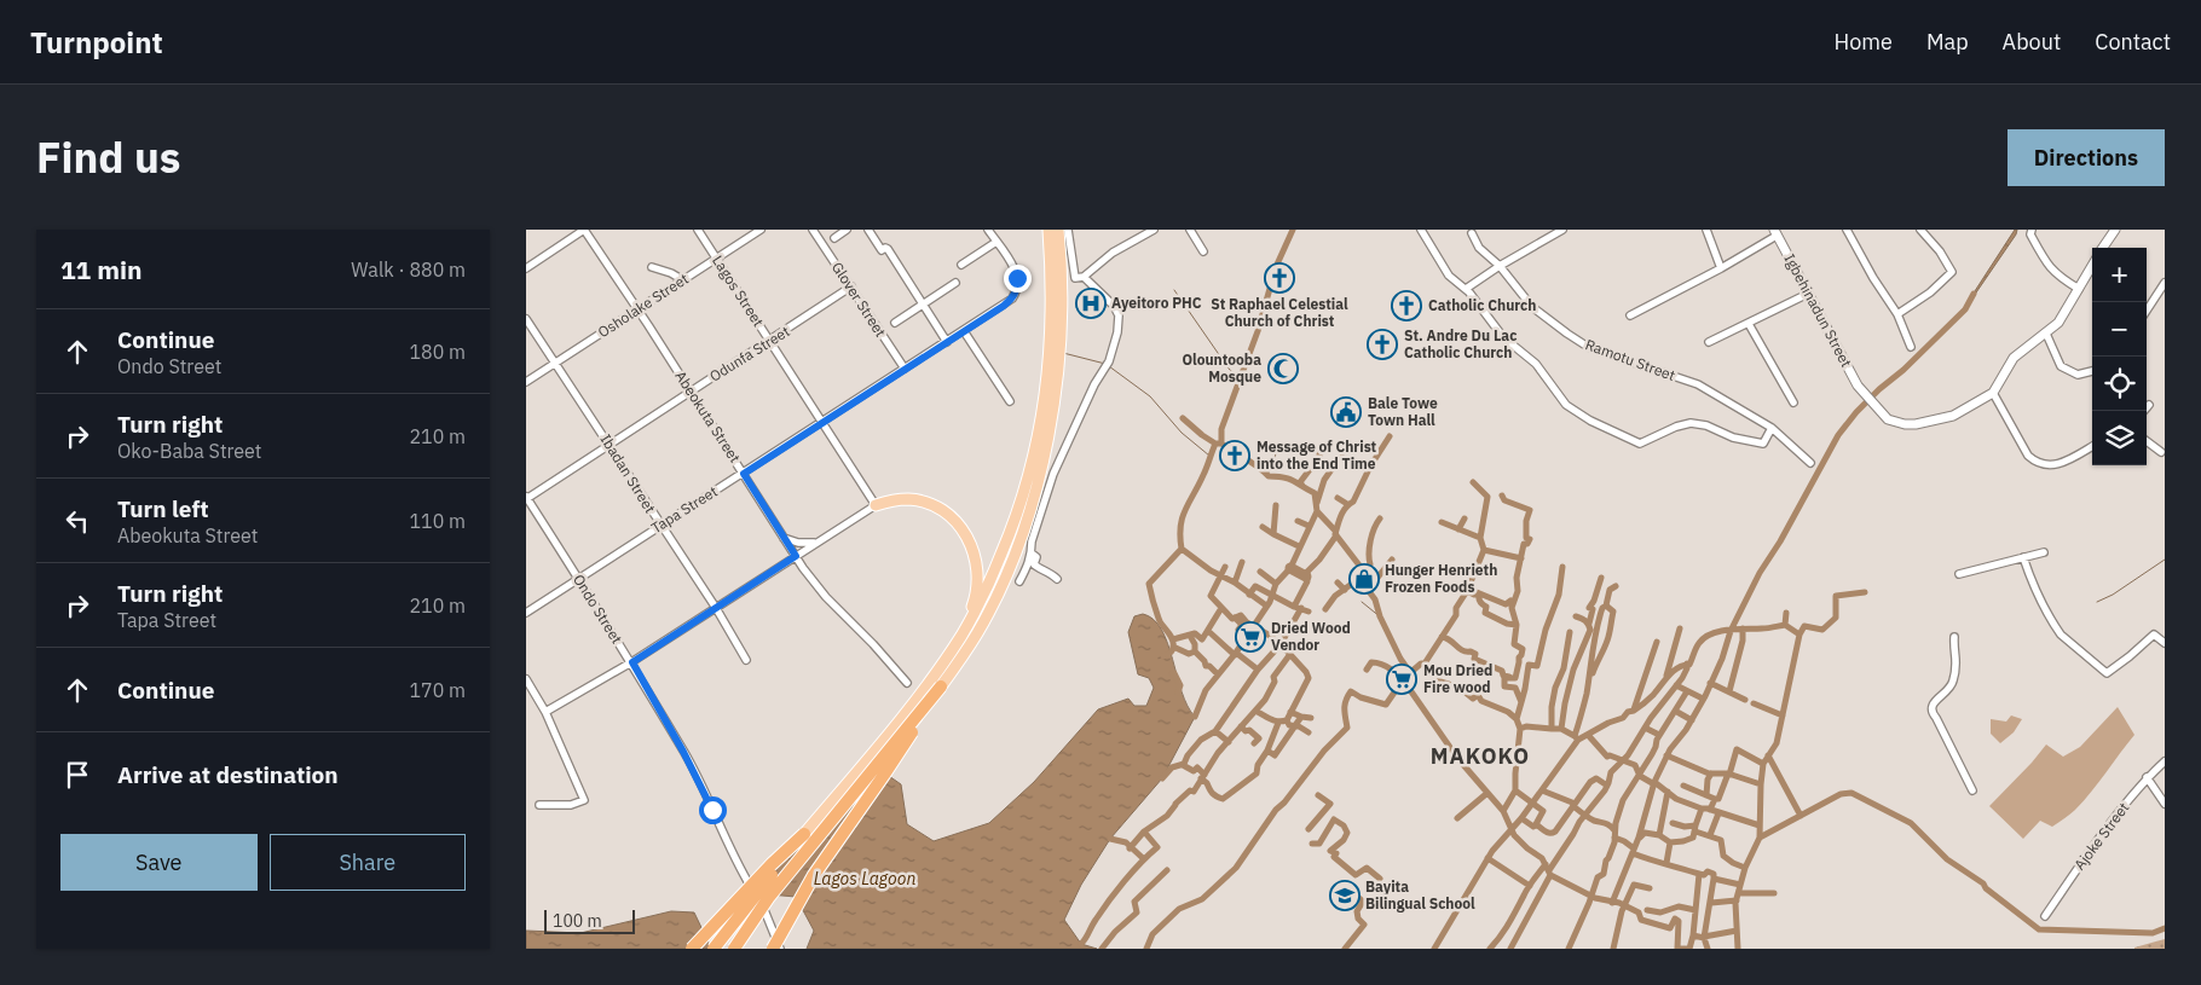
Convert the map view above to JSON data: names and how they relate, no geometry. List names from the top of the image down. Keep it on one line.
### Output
{"streets":{"street":["Lagos Street","Glover Street","Osholake Street","Igbehinadun Street","Odunfa Street","Ramotu Street","Abeokuta Street","Ibadan Street","Tapa Street","Ondo Street","Ajoke Street"]},"crossings":[["Lagos Street","Osholake Street"],["Lagos Street","Odunfa Street"],["Lagos Street","Tapa Street"],["Glover Street","Odunfa Street"],["Glover Street","Tapa Street"],["Osholake Street","Abeokuta Street"],["Osholake Street","Ibadan Street"],["Odunfa Street","Abeokuta Street"],["Odunfa Street","Ibadan Street"],["Odunfa Street","Ondo Street"],["Abeokuta Street","Tapa Street"],["Ibadan Street","Tapa Street"],["Tapa Street","Ondo Street"]],"districts":["MAKOKO"],"water":["Lagos Lagoon"],"places":{"church":["St Raphael Celestial Church of Christ","Catholic Church","St. Andre Du Lac Catholic Church","Message of Christ into the End Time"],"hospital":["Ayeitoro PHC"],"mosque":["Olountooba Mosque"],"public building":["Bale Towe Town Hall"],"shop":["Hunger Henrieth Frozen Foods"],"supermarket":["Dried Wood Vendor","Mou Dried Fire wood"],"school or university":["Bayita Bilingual School"]},"scale_bar":"100 m","page":{"header":"Turnpoint","nav":["Home","Map","About","Contact"],"title":"Find us","buttons":["Directions",["Save","Share"]],"heading":["11 min","Walk · 880 m"],"map_buttons":["+","−"],"list":[["Continue","Ondo Street","180 m"],["Turn right","Oko-Baba Street","210 m"],["Turn left","Abeokuta Street","110 m"],["Turn right","Tapa Street","210 m"],["Continue","170 m"],"Arrive at destination"],"scale":"100 m"}}
